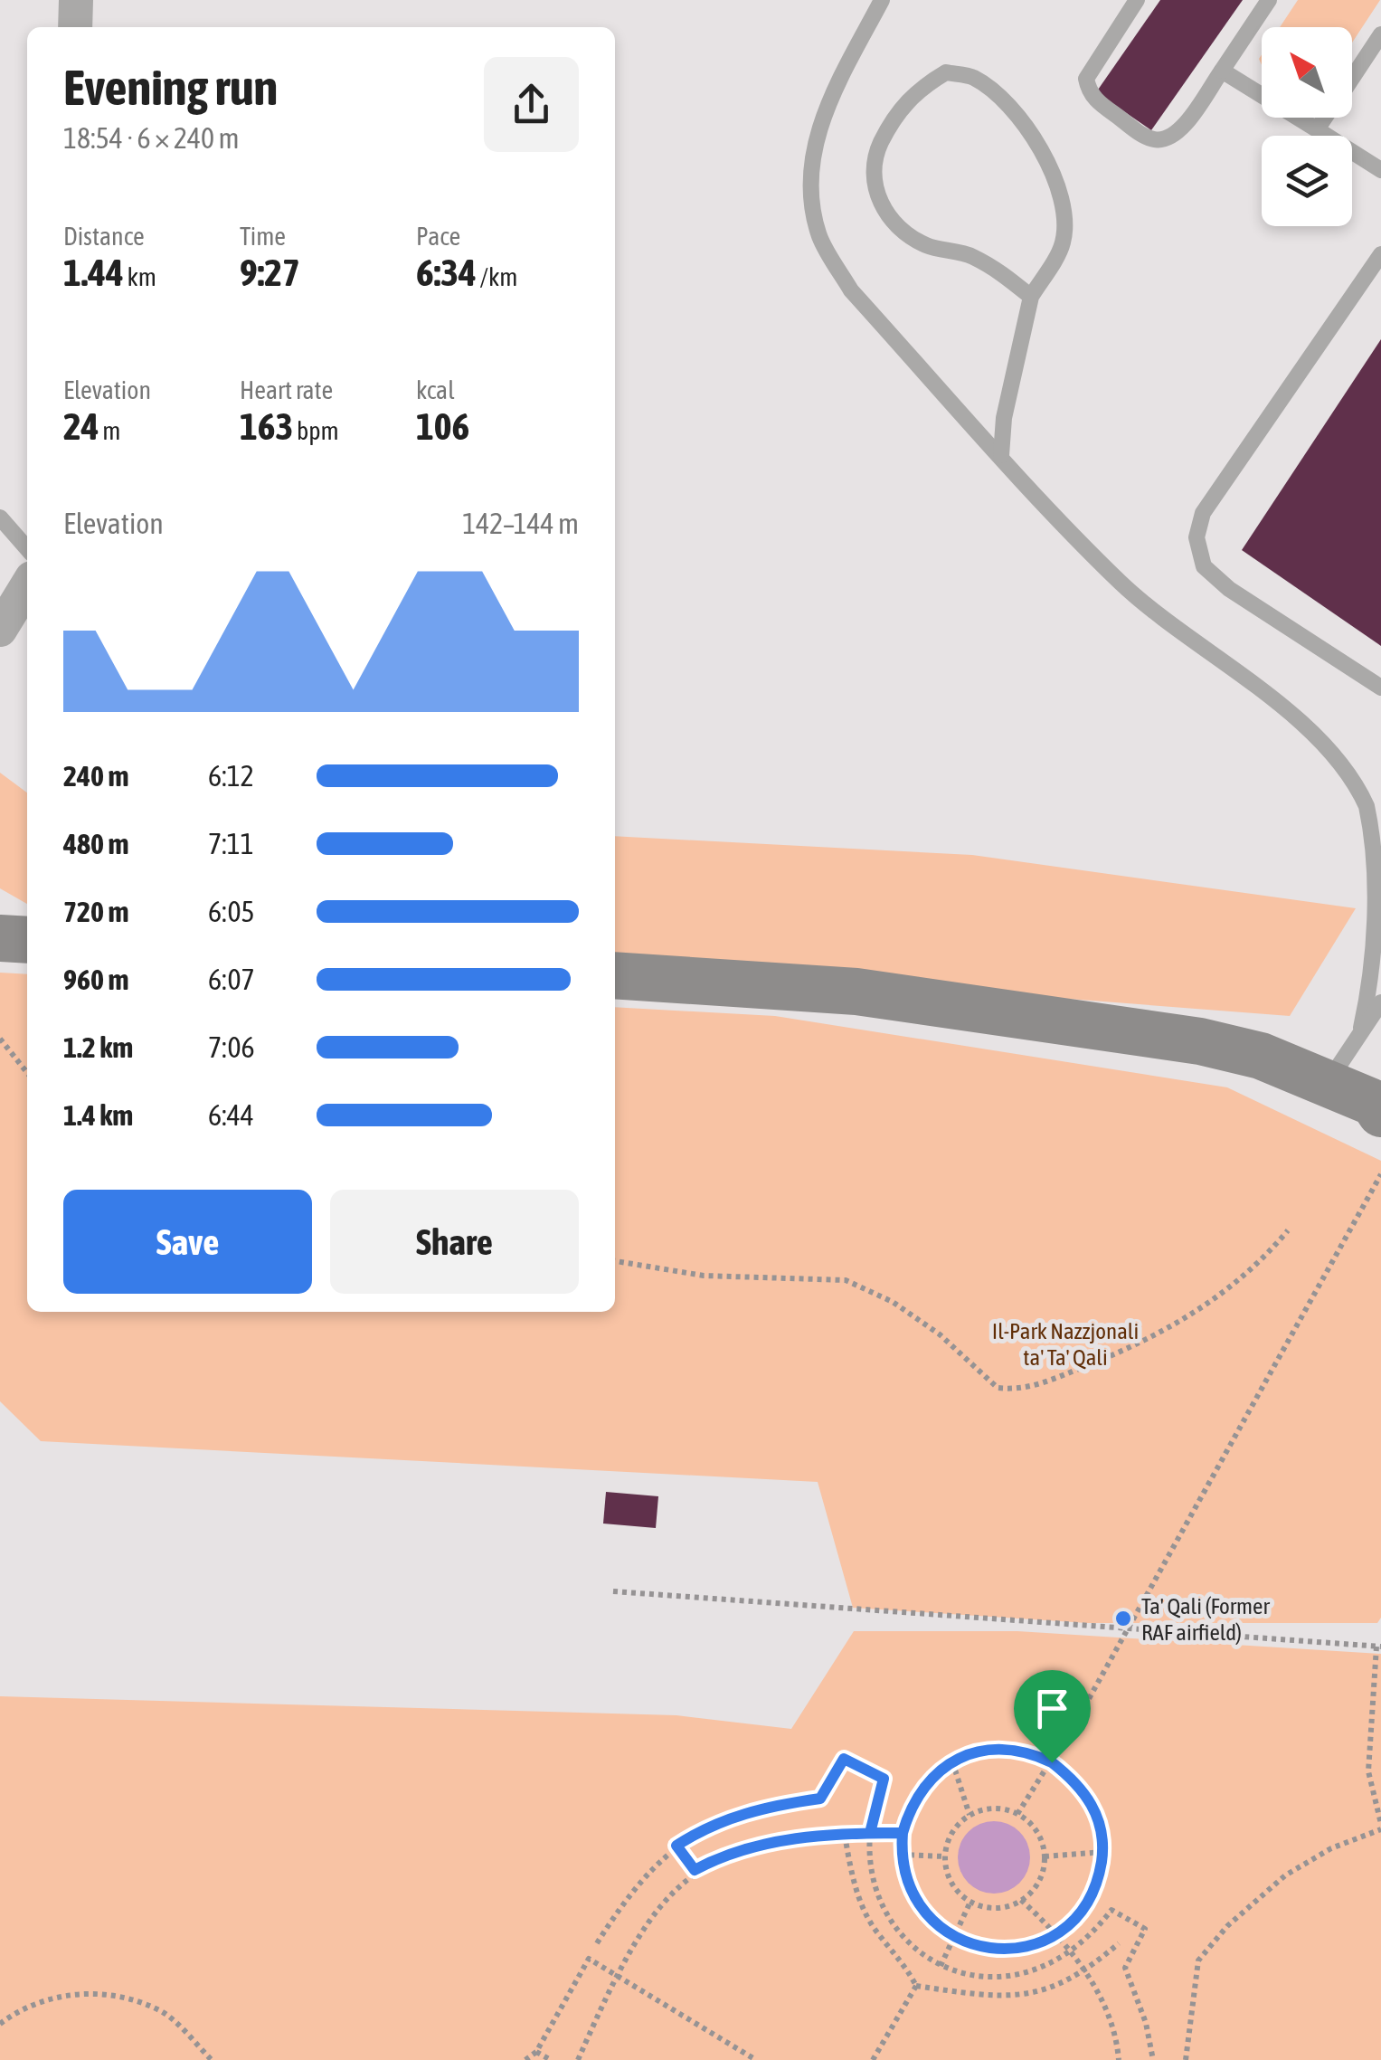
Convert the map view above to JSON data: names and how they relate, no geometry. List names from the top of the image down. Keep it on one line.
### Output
{"parks":["Il-Park Nazzjonali ta' Ta' Qali"],"places":["Ta' Qali (Former RAF airfield)"],"north":"top left","page":{"heading":["Evening run","18:54 · 6 × 240 m"],"stats":[["Distance","1.44 km"],["Time","9:27"],["Pace","6:34 /km"],["Elevation","24 m"],["Heart rate","163 bpm"],["kcal","106"]],"chart":["Elevation","142–144 m"],"list":[{"name":"240 m","note":"6:12"},{"name":"480 m","note":"7:11"},{"name":"720 m","note":"6:05"},{"name":"960 m","note":"6:07"},{"name":"1.2 km","note":"7:06"},{"name":"1.4 km","note":"6:44"}],"buttons":["Save","Share"]}}
